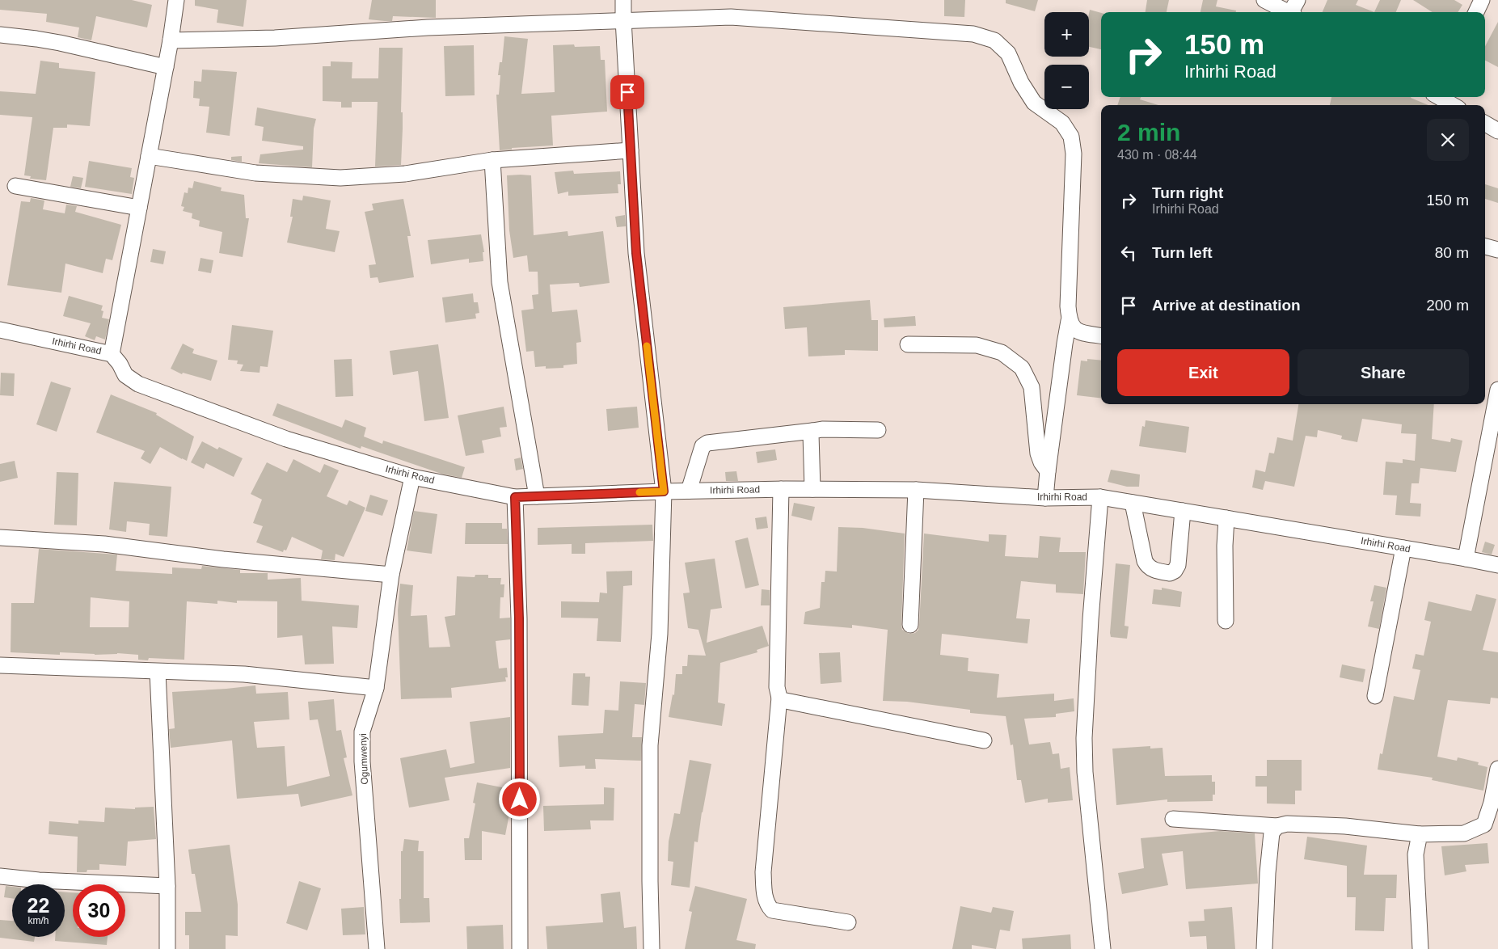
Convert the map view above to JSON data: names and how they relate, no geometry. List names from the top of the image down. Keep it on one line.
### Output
{"streets":{"street":["Irhirhi Road","Ogumwenyi"]},"crossings":[["Irhirhi Road","Ogumwenyi"]],"page":{"map_buttons":["+","−"],"turn":["150 m","Irhirhi Road"],"heading":["2 min","430 m · 08:44"],"list":[{"name":"Turn right","note":"Irhirhi Road","value":"150 m"},{"name":"Turn left","value":"80 m"},{"name":"Arrive at destination","value":"200 m"}],"buttons":["Exit","Share"],"speed":"22 km/h","limit":"30"}}
